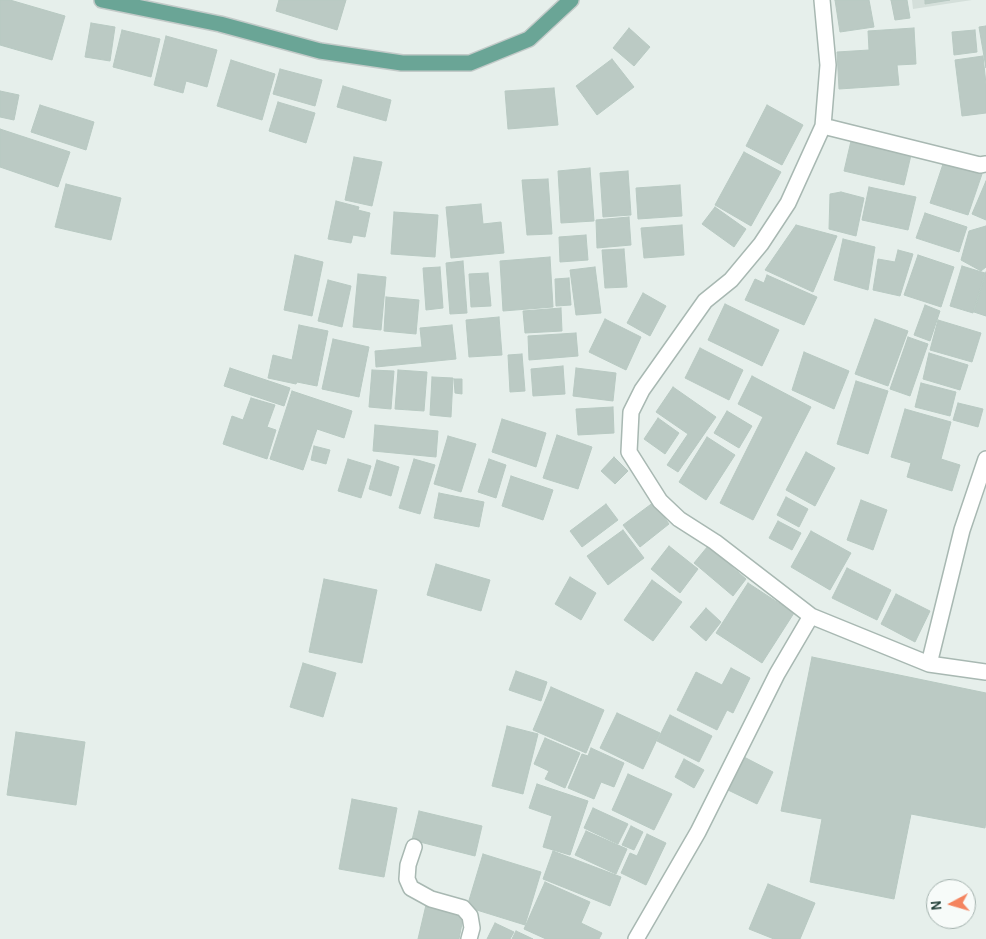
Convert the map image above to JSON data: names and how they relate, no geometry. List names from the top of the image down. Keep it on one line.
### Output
{"north":"left"}
